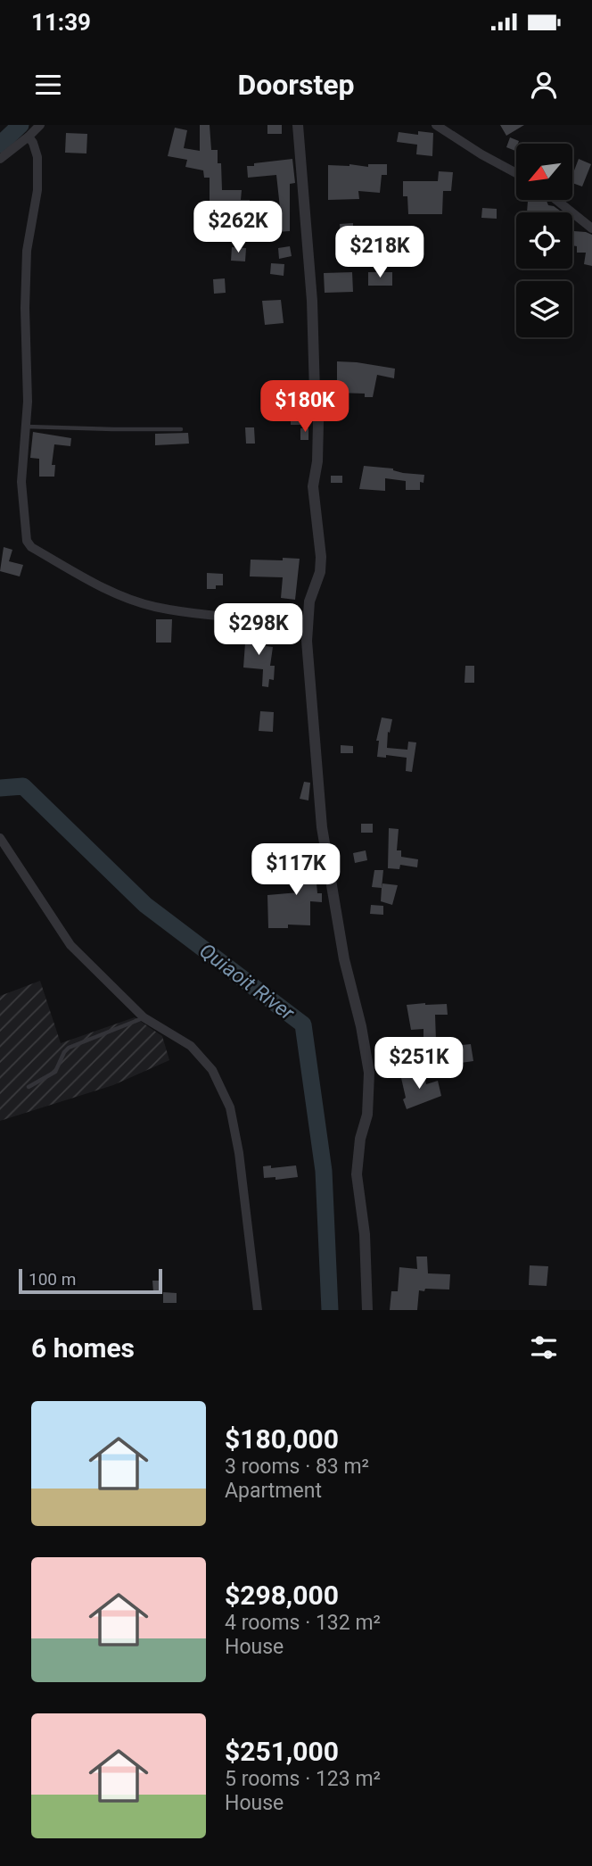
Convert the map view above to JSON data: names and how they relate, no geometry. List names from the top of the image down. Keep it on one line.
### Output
{"water":["Quiaoit River"],"scale_bar":"100 m","north":"bottom left","page":{"status":"11:39","header":"Doorstep","price":["$262K","$218K","$180K","$298K","$117K","$251K"],"scale":"100 m","heading":"6 homes","list":[{"name":"$180,000","note":"3 rooms · 83 m² · Apartment"},{"name":"$298,000","note":"4 rooms · 132 m² · House"},{"name":"$251,000","note":"5 rooms · 123 m² · House"}]}}
